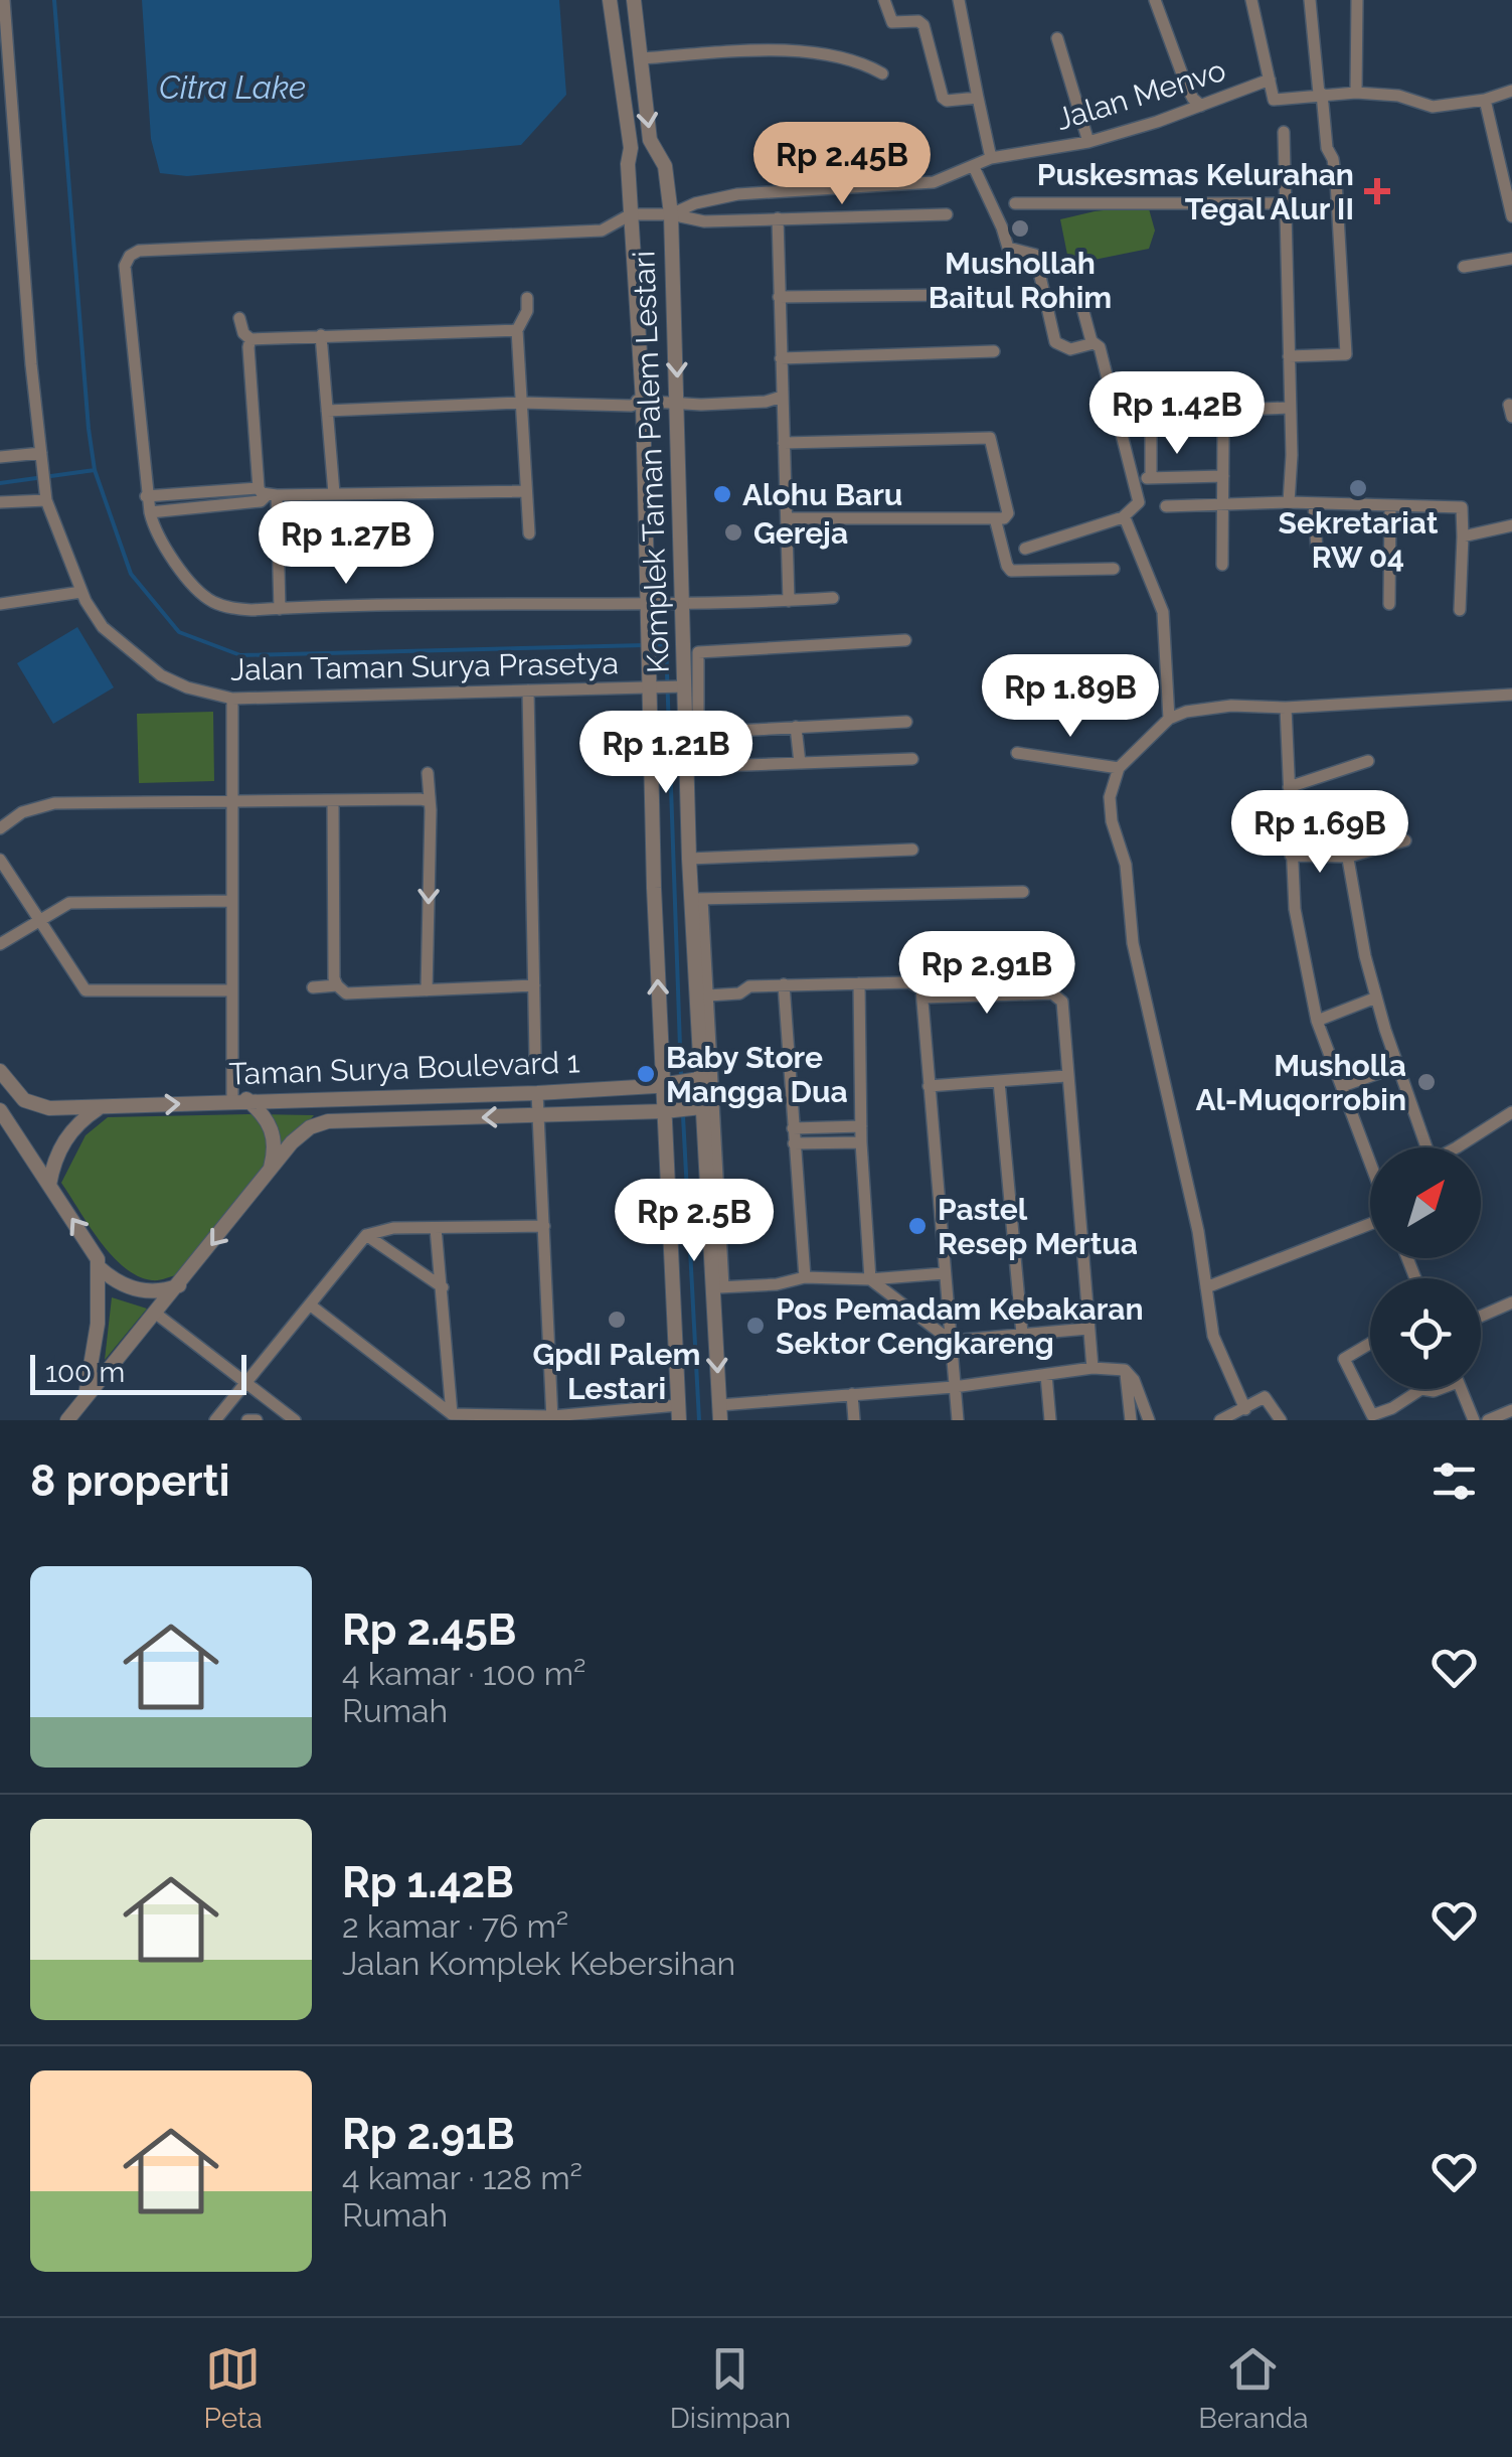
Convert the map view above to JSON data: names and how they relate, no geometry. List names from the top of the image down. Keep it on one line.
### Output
{"streets":{"street":["Jalan Menvo","Komplek Taman Palem Lestari","Jalan Taman Surya Prasetya","Taman Surya Boulevard 1"]},"crossings":[["Jalan Menvo","Komplek Taman Palem Lestari"],["Komplek Taman Palem Lestari","Jalan Taman Surya Prasetya"],["Komplek Taman Palem Lestari","Taman Surya Boulevard 1"]],"water":["Citra Lake"],"places":{"health":["Puskesmas Kelurahan Tegal Alur II"],"other":["Mushollah Baitul Rohim","Sekretariat RW 04","Alohu Baru","Gereja","Baby Store Mangga Dua","Musholla Al-Muqorrobin","Pastel Resep Mertua","GpdI Palem Lestari","Pos Pemadam Kebakaran Sektor Cengkareng"]},"scale_bar":"100 m","north":"top right","page":{"price":["Rp 2.45B","Rp 1.42B","Rp 1.27B","Rp 1.89B","Rp 1.21B","Rp 1.69B","Rp 2.91B","Rp 2.5B"],"scale":"100 m","heading":"8 properti","list":[{"name":"Rp 2.45B","note":"4 kamar · 100 m² · Rumah"},{"name":"Rp 1.42B","note":"2 kamar · 76 m² · Jalan Komplek Kebersihan"},{"name":"Rp 2.91B","note":"4 kamar · 128 m² · Rumah"}],"tabs":["Peta","Disimpan","Beranda"]}}
